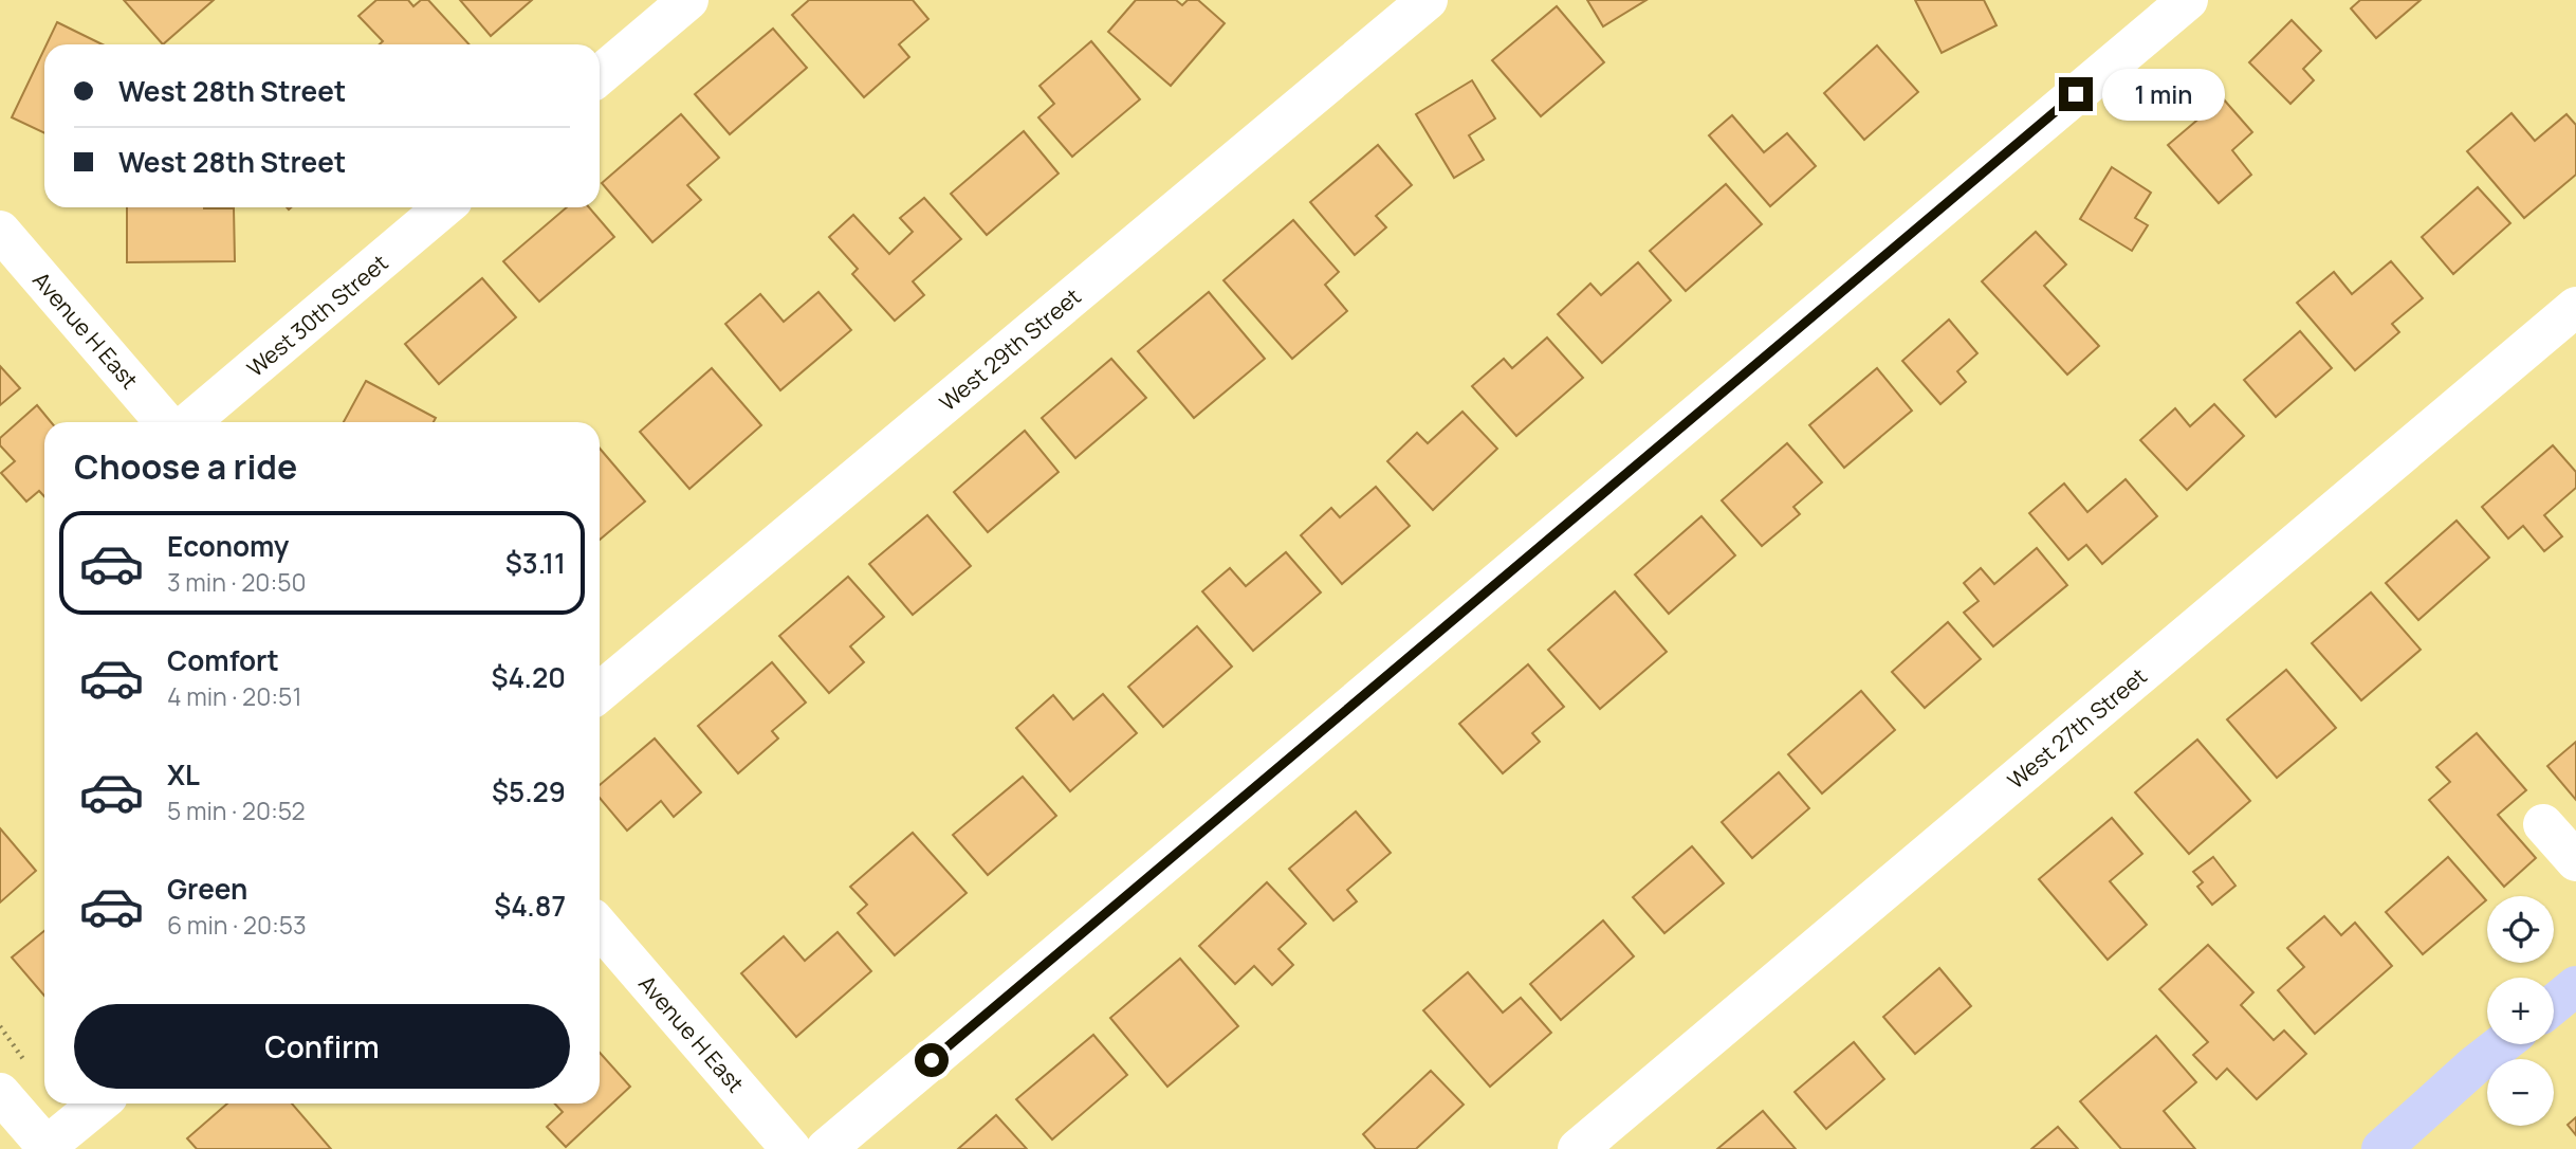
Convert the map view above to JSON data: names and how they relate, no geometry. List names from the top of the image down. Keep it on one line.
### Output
{"streets":{"street":["West 30th Street","Avenue H East","West 29th Street","West 27th Street"]},"page":{"banner":["West 28th Street","West 28th Street"],"bubble":"1 min","heading":"Choose a ride","list":[{"name":"Economy","note":"3 min · 20:50","value":"$3.11"},{"name":"Comfort","note":"4 min · 20:51","value":"$4.20"},{"name":"XL","note":"5 min · 20:52","value":"$5.29"},{"name":"Green","note":"6 min · 20:53","value":"$4.87"}],"map_buttons":["+","−"],"buttons":"Confirm"}}
